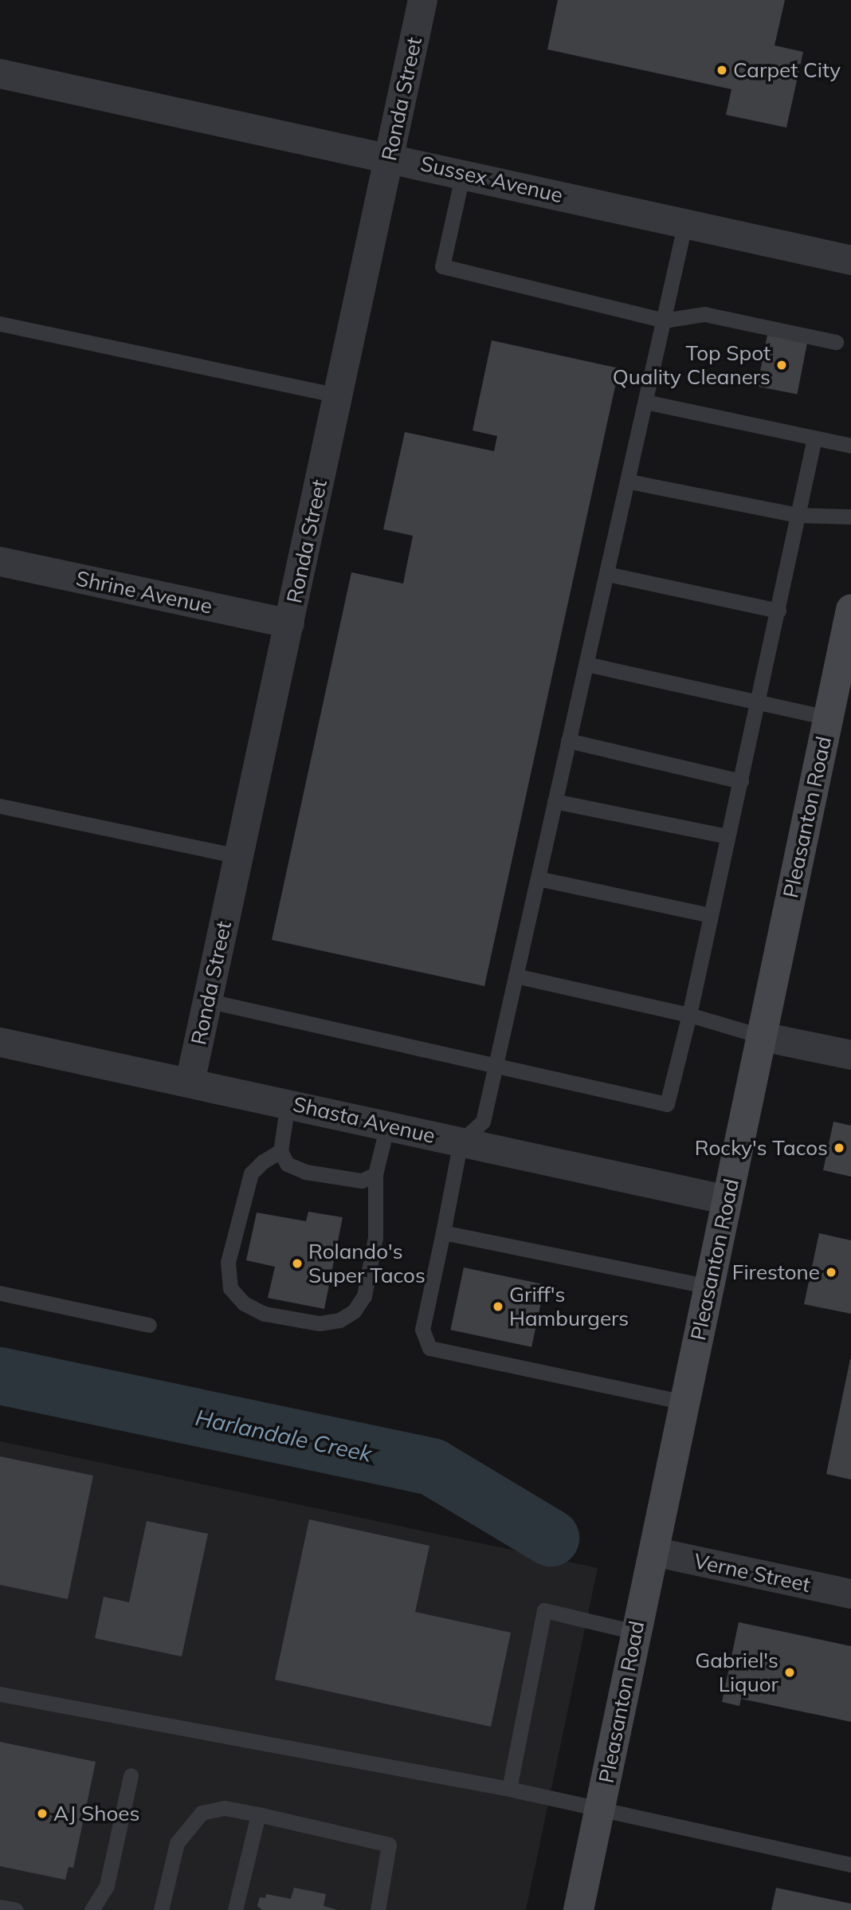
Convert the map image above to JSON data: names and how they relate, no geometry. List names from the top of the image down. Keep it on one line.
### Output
{"streets":{"main road":["Pleasanton Road"],"street":["Ronda Street","Sussex Avenue","Shrine Avenue","Shasta Avenue","Verne Street"]},"crossings":[["Ronda Street","Sussex Avenue"],["Ronda Street","Shrine Avenue"],["Ronda Street","Shasta Avenue"],["Pleasanton Road","Shasta Avenue"],["Pleasanton Road","Verne Street"]],"water":["Harlandale Creek"],"places":["Carpet City","Top Spot Quality Cleaners","Rocky's Tacos","Rolando's Super Tacos","Firestone","Griff's Hamburgers","Gabriel's Liquor","AJ Shoes"]}
